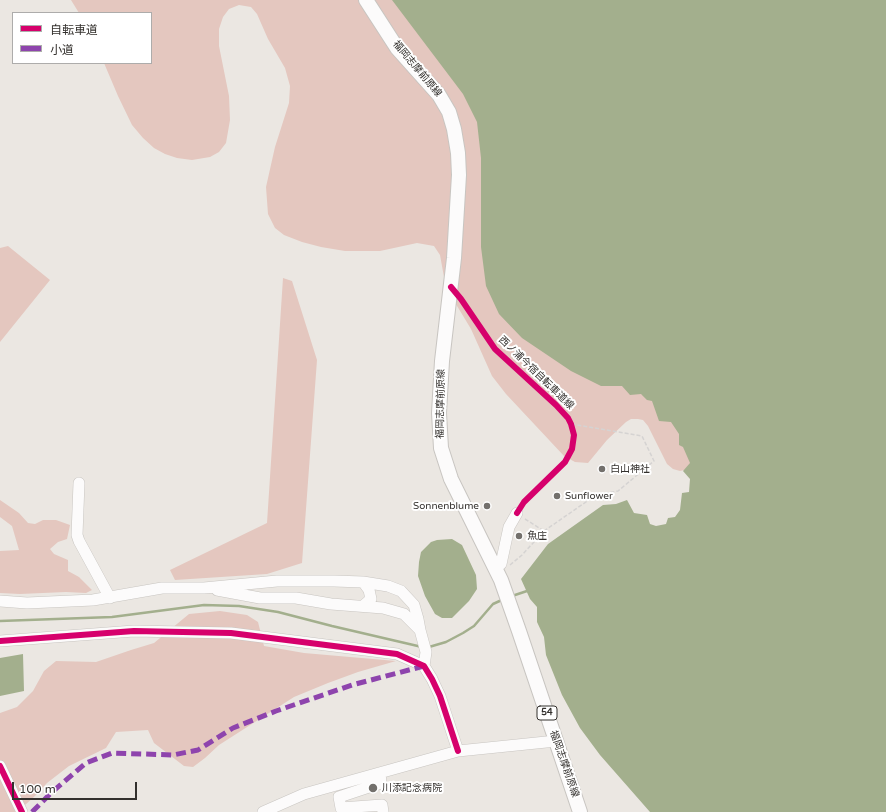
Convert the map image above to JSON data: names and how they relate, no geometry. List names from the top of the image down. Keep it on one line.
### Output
{"streets":{"main road":["福岡志摩前原線","54"],"cycle path":["西ノ浦今宿自転車道線"]},"crossings":[["福岡志摩前原線","西ノ浦今宿自転車道線"]],"places":["白山神社","Sunflower","Sonnenblume","魚庄","川添記念病院"],"legend":["自転車道","小道"],"scale_bar":"100 m"}
